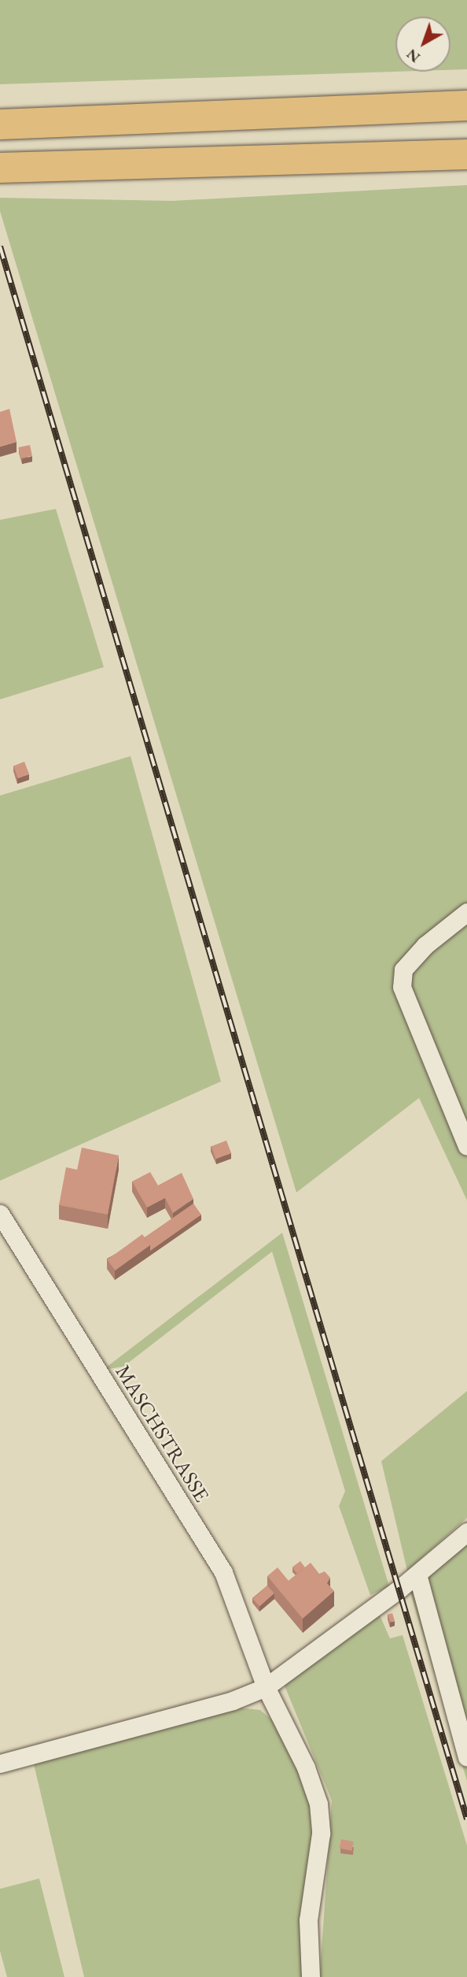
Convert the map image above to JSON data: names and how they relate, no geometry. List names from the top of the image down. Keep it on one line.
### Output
{"streets":{"street":["MASCHSTRASSE"]},"north":"bottom left"}
